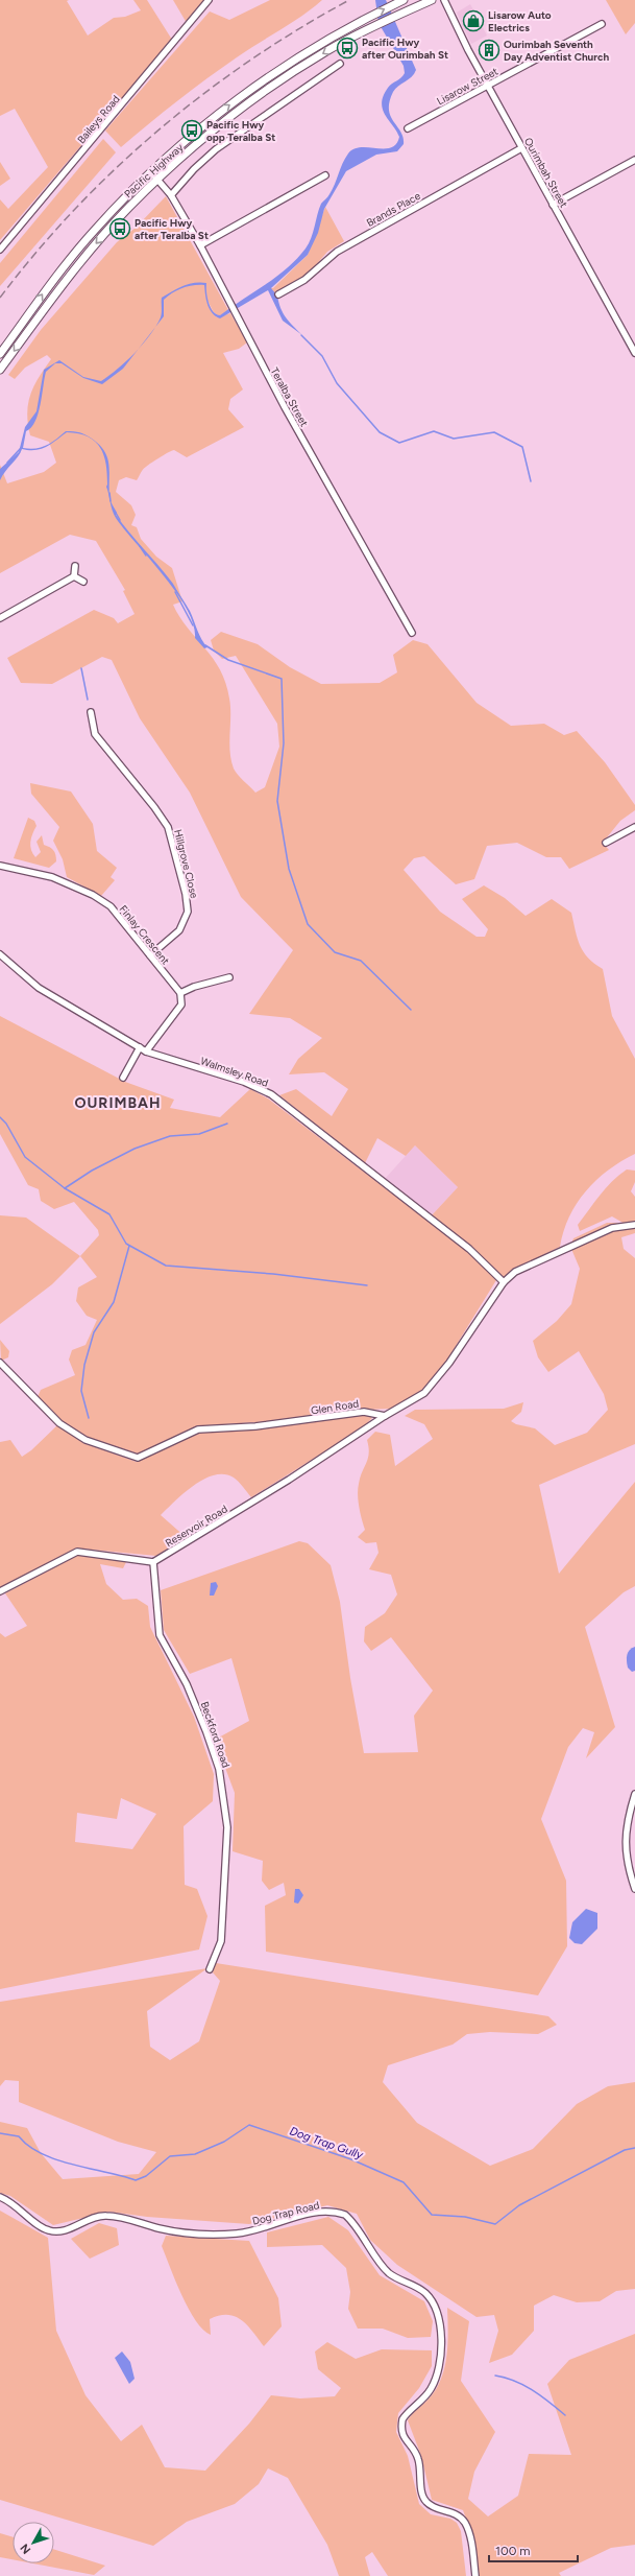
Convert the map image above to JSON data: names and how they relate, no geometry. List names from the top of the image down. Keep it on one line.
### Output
{"streets":{"main road":["Pacific Highway"],"street":["Lisarow Street","Baileys Road","Ourimbah Street","Brands Place","Teralba Street","Hillgrove Close","Finlay Crescent","Walmsley Road","Glen Road","Reservoir Road","Beckford Road","Dog Trap Road"]},"crossings":[["Lisarow Street","Ourimbah Street"],["Pacific Highway","Teralba Street"],["Ourimbah Street","Brands Place"],["Hillgrove Close","Finlay Crescent"],["Glen Road","Reservoir Road"],["Reservoir Road","Beckford Road"]],"districts":["OURIMBAH"],"water":["Dog Trap Gully"],"places":{"shop":["Lisarow Auto Electrics"],"bus stop":["Pacific Hwy after Ourimbah St","Pacific Hwy opp Teralba St","Pacific Hwy after Teralba St"],"building":["Ourimbah Seventh Day Adventist Church"]},"scale_bar":"100 m","north":"bottom left"}
